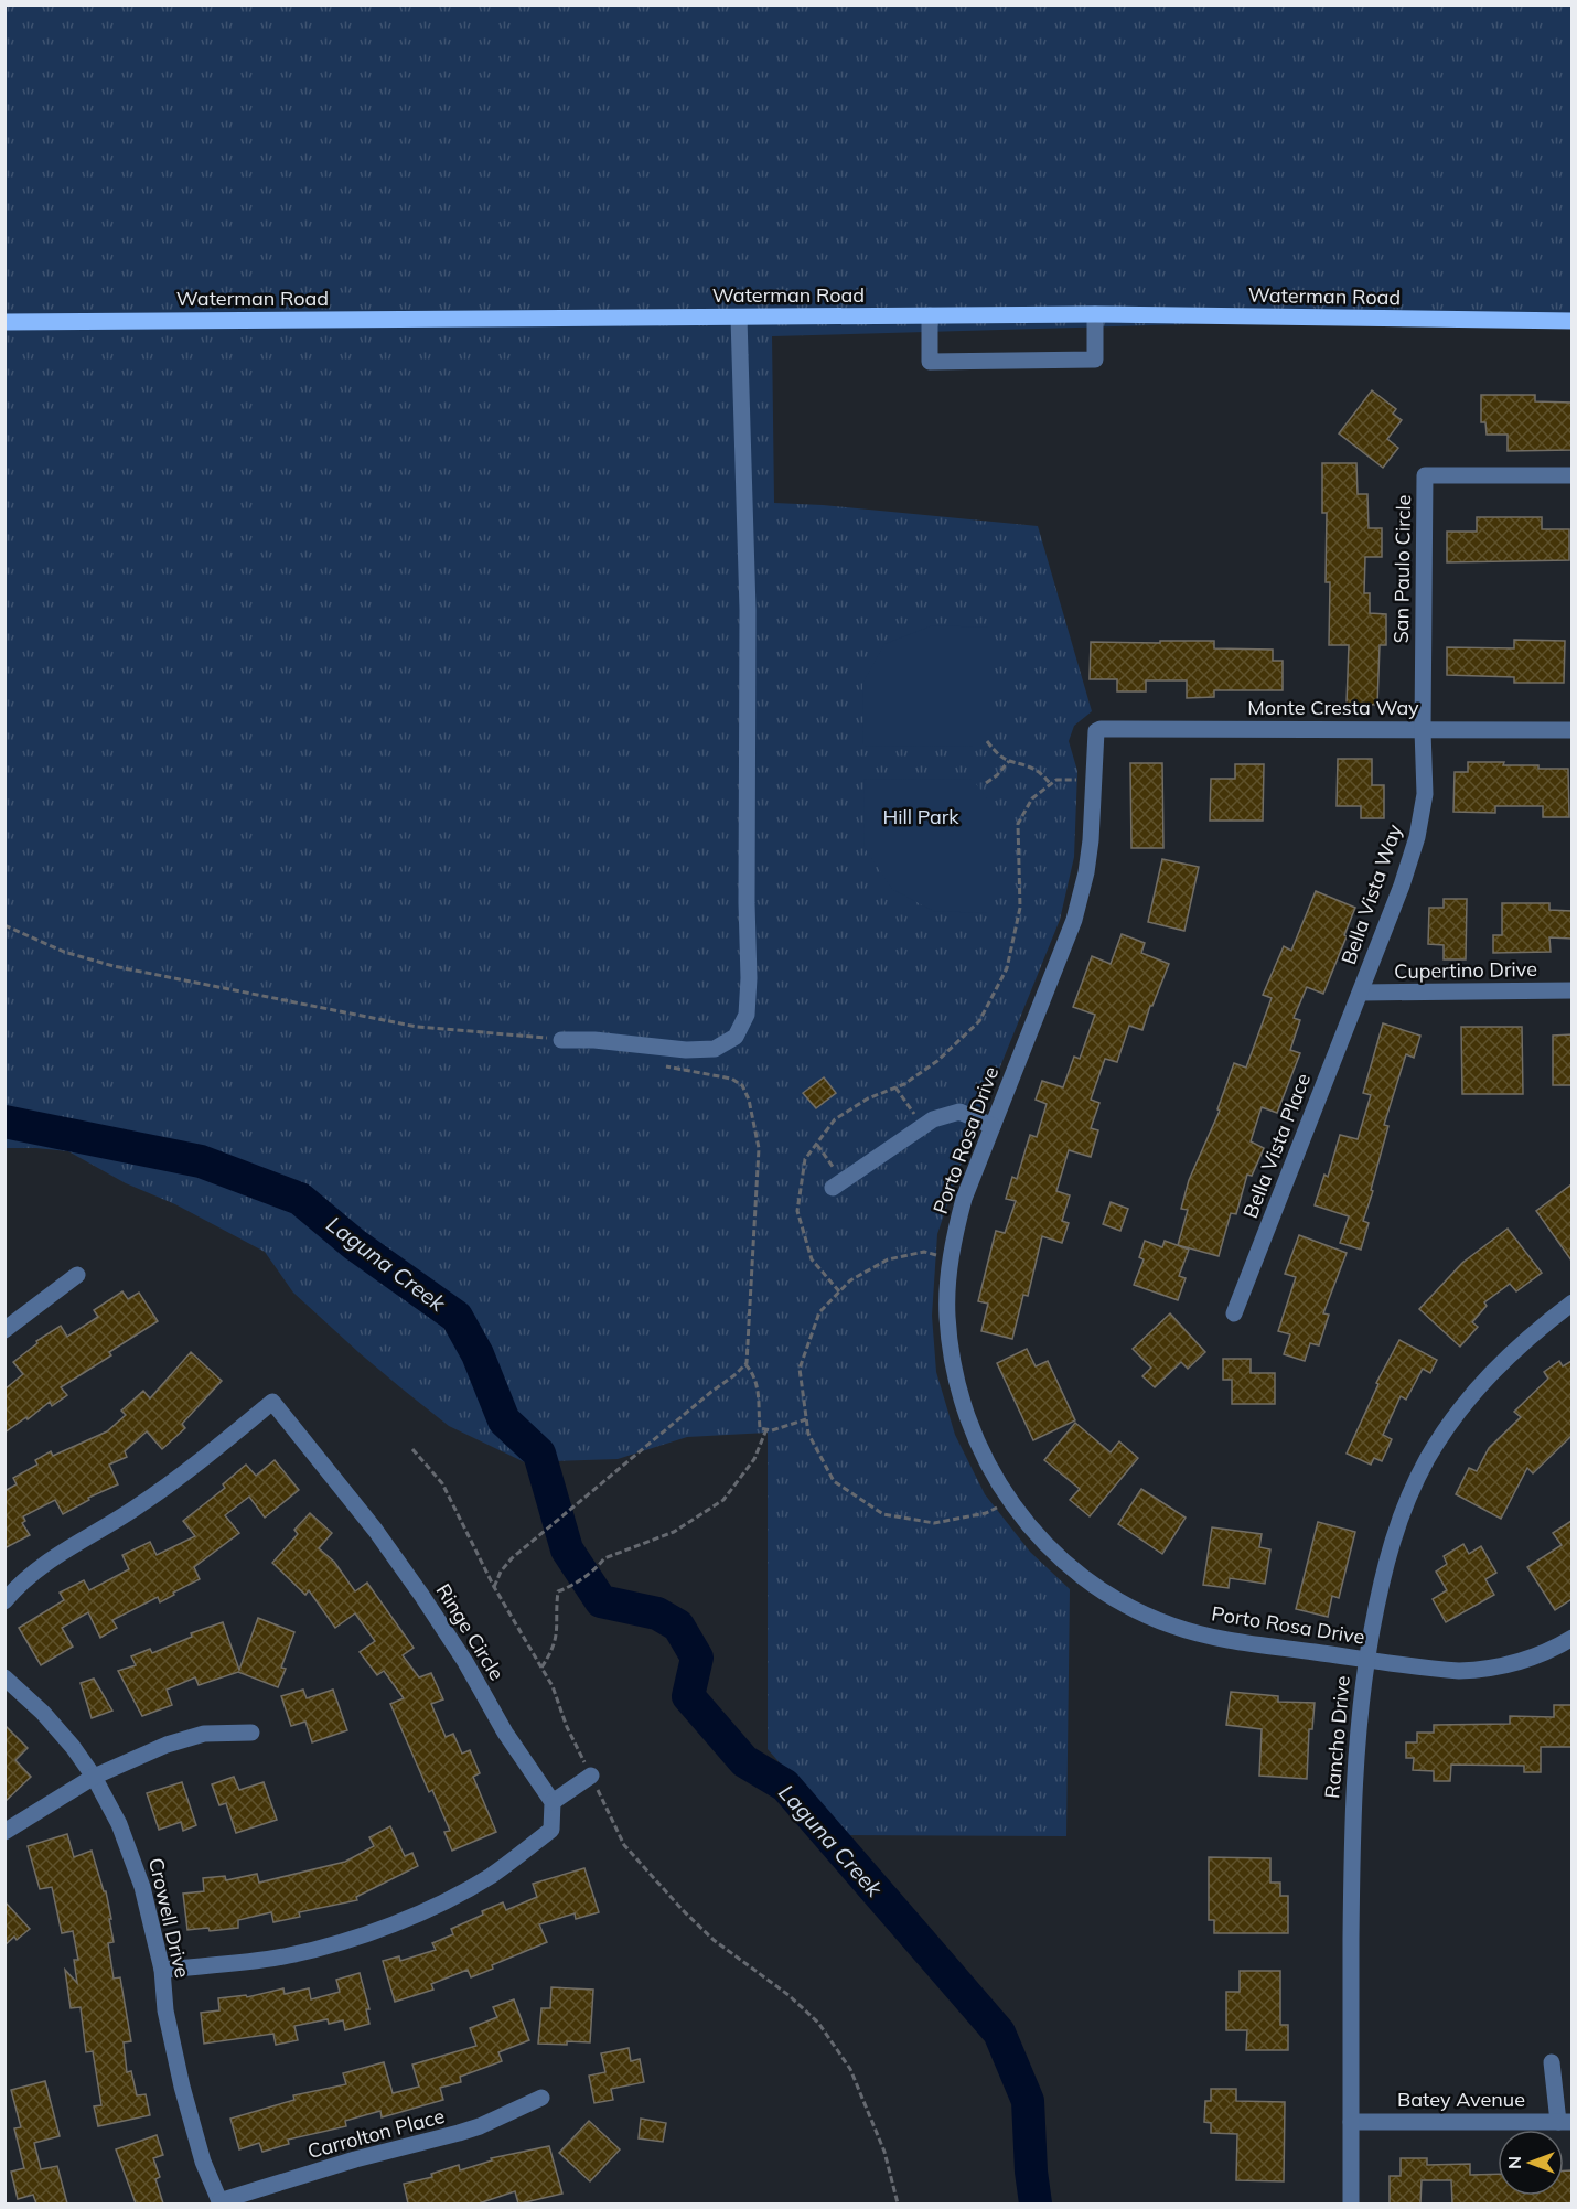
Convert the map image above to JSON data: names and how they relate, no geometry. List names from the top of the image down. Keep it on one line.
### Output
{"streets":{"main road":["Waterman Road"],"street":["San Paulo Circle","Monte Cresta Way","Bella Vista Way","Cupertino Drive","Porto Rosa Drive","Bella Vista Place","Ringe Circle","Rancho Drive","Crowell Drive","Batey Avenue","Carrolton Place"]},"crossings":[["San Paulo Circle","Monte Cresta Way"],["San Paulo Circle","Bella Vista Way"],["Monte Cresta Way","Bella Vista Way"],["Monte Cresta Way","Porto Rosa Drive"],["Bella Vista Way","Cupertino Drive"],["Bella Vista Way","Bella Vista Place"],["Cupertino Drive","Bella Vista Place"],["Porto Rosa Drive","Rancho Drive"],["Rancho Drive","Batey Avenue"],["Crowell Drive","Carrolton Place"]],"water":["Laguna Creek"],"parks":["Hill Park"],"north":"left"}
